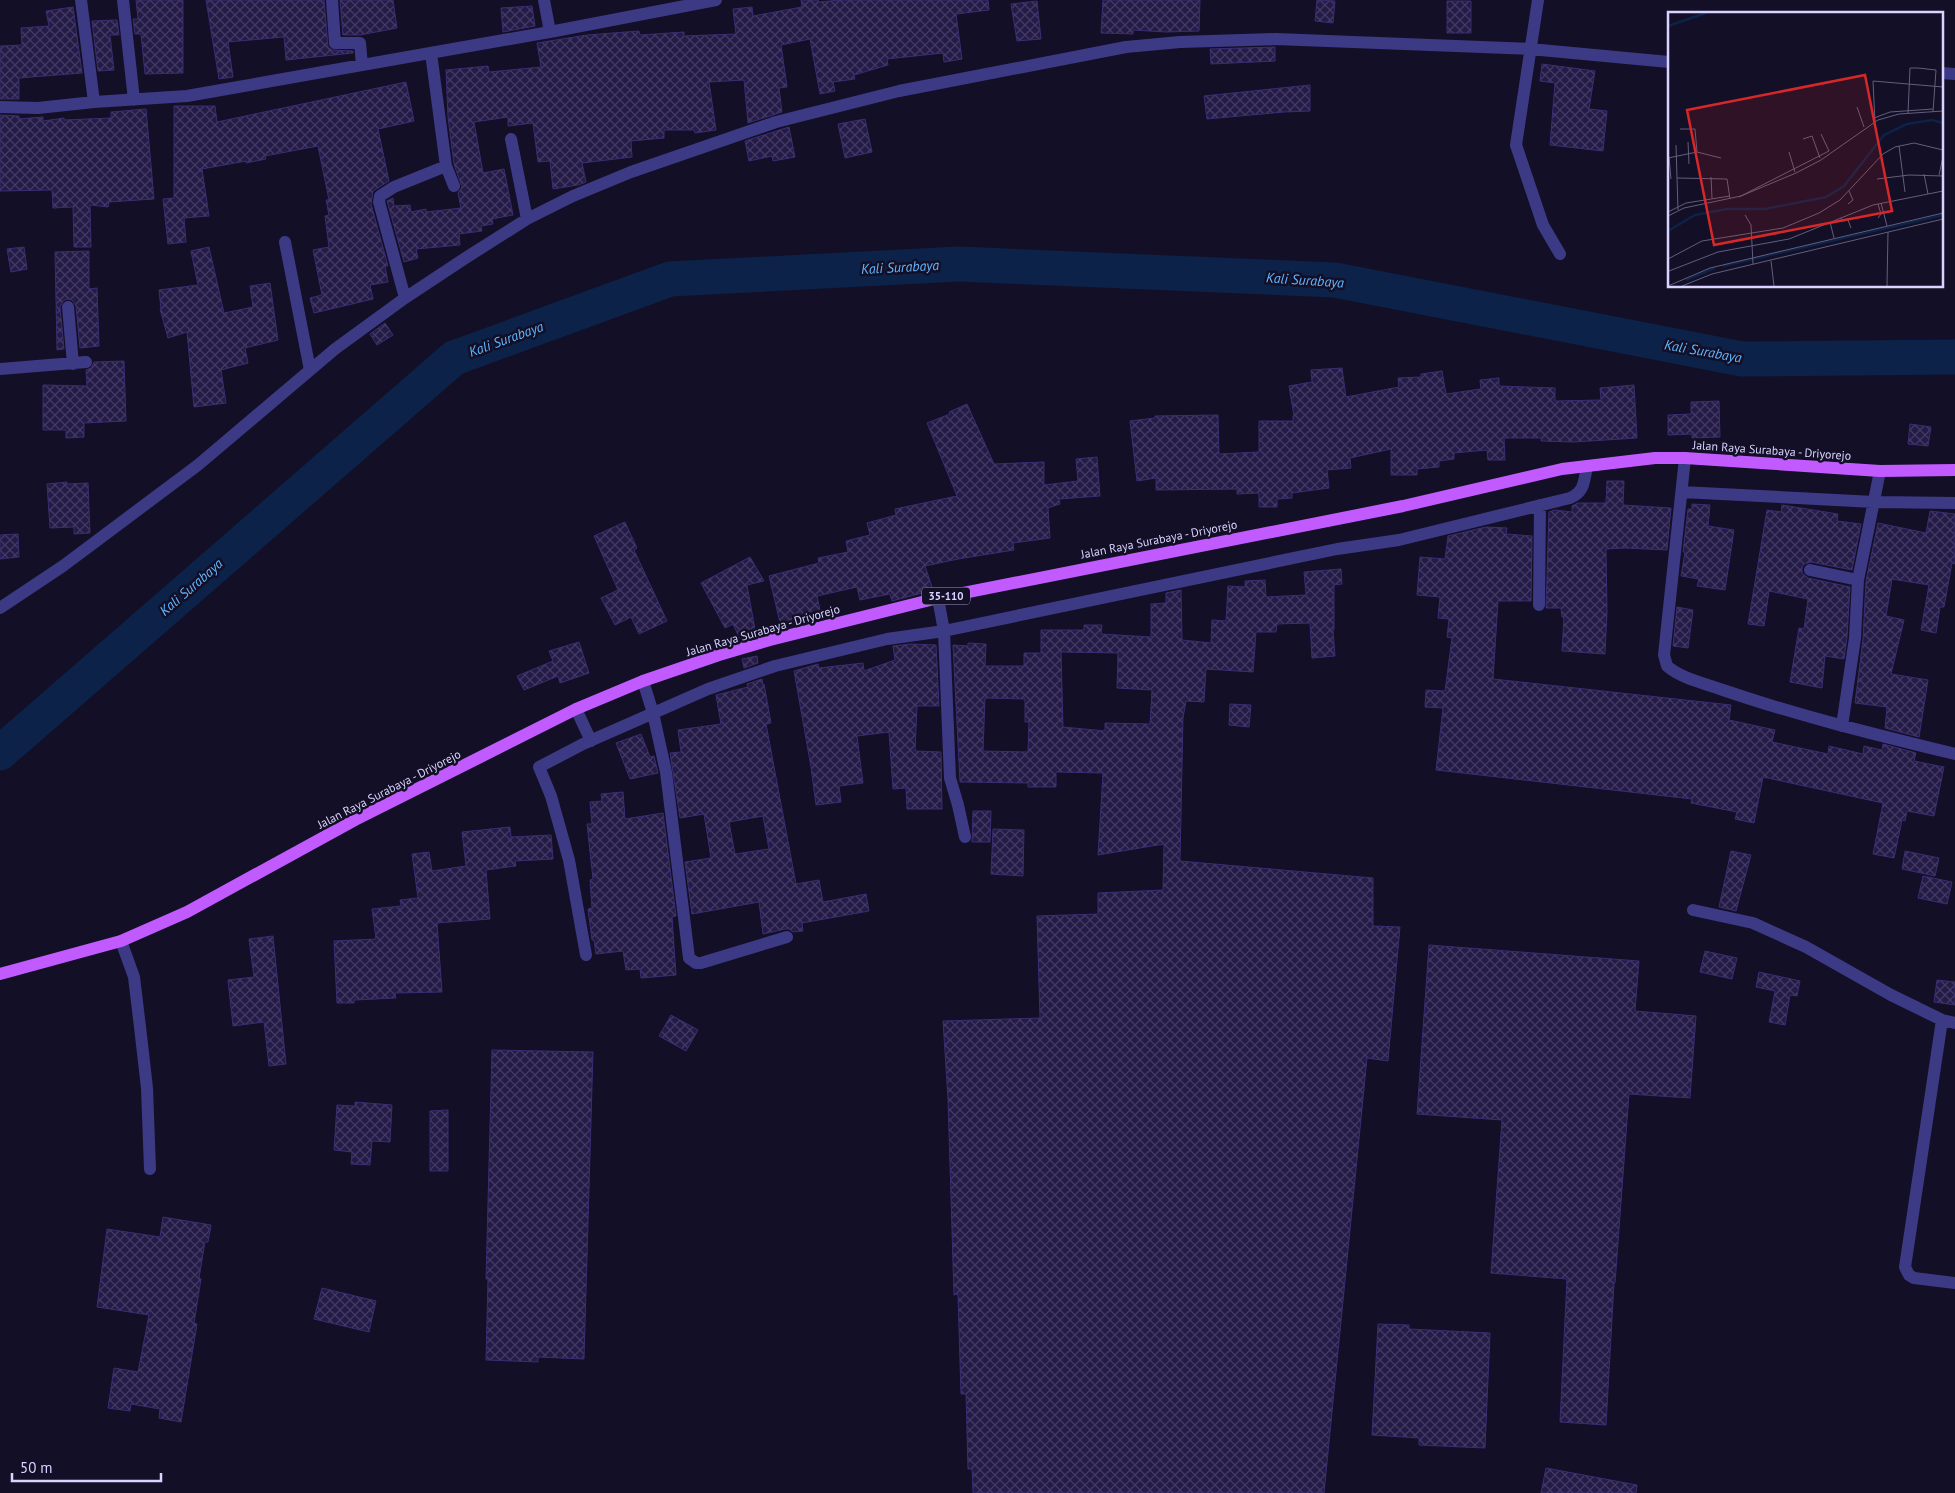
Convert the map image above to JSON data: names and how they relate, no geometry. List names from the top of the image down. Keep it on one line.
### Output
{"streets":{"main road":["Jalan Raya Surabaya - Driyorejo","35-110"]},"water":["Kali Surabaya"],"scale_bar":"50 m"}
